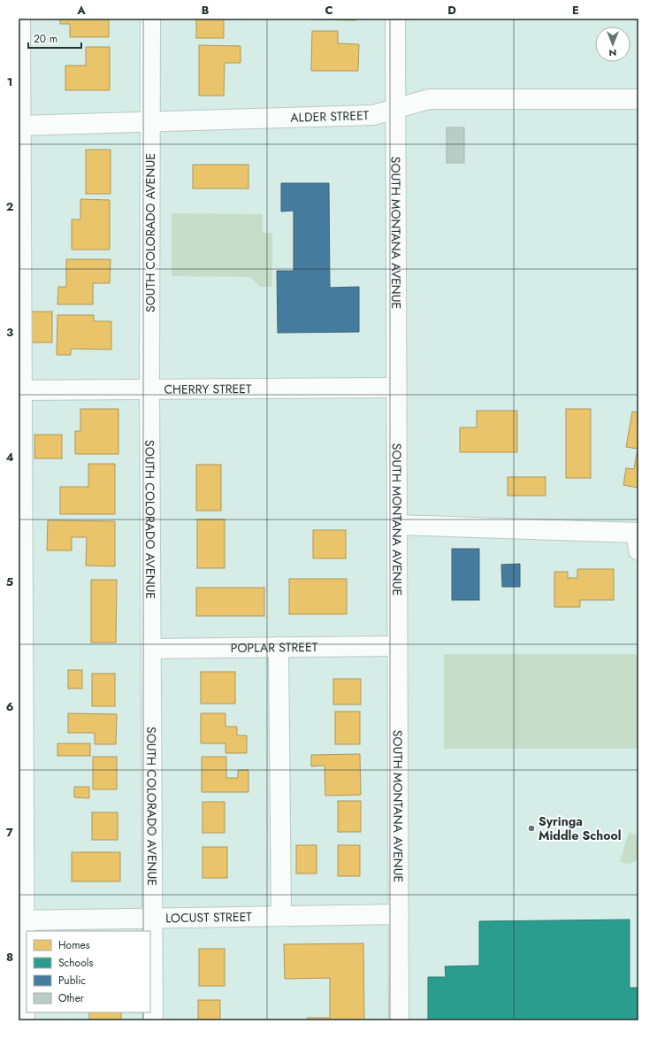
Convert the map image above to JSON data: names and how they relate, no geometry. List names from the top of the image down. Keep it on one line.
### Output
{"streets":{"street":["ALDER STREET","SOUTH COLORADO AVENUE","SOUTH MONTANA AVENUE","CHERRY STREET","POPLAR STREET","LOCUST STREET"]},"crossings":[["ALDER STREET","SOUTH COLORADO AVENUE"],["ALDER STREET","SOUTH MONTANA AVENUE"],["SOUTH COLORADO AVENUE","CHERRY STREET"],["SOUTH COLORADO AVENUE","POPLAR STREET"],["SOUTH COLORADO AVENUE","LOCUST STREET"],["SOUTH MONTANA AVENUE","CHERRY STREET"],["SOUTH MONTANA AVENUE","POPLAR STREET"],["SOUTH MONTANA AVENUE","LOCUST STREET"]],"places":["Syringa Middle School"],"legend":["Homes","Schools","Public","Other"],"scale_bar":"20 m","north":"bottom","grid":{"columns":["A","B","C","D","E"],"rows":["1","2","3","4","5","6","7","8"]}}
